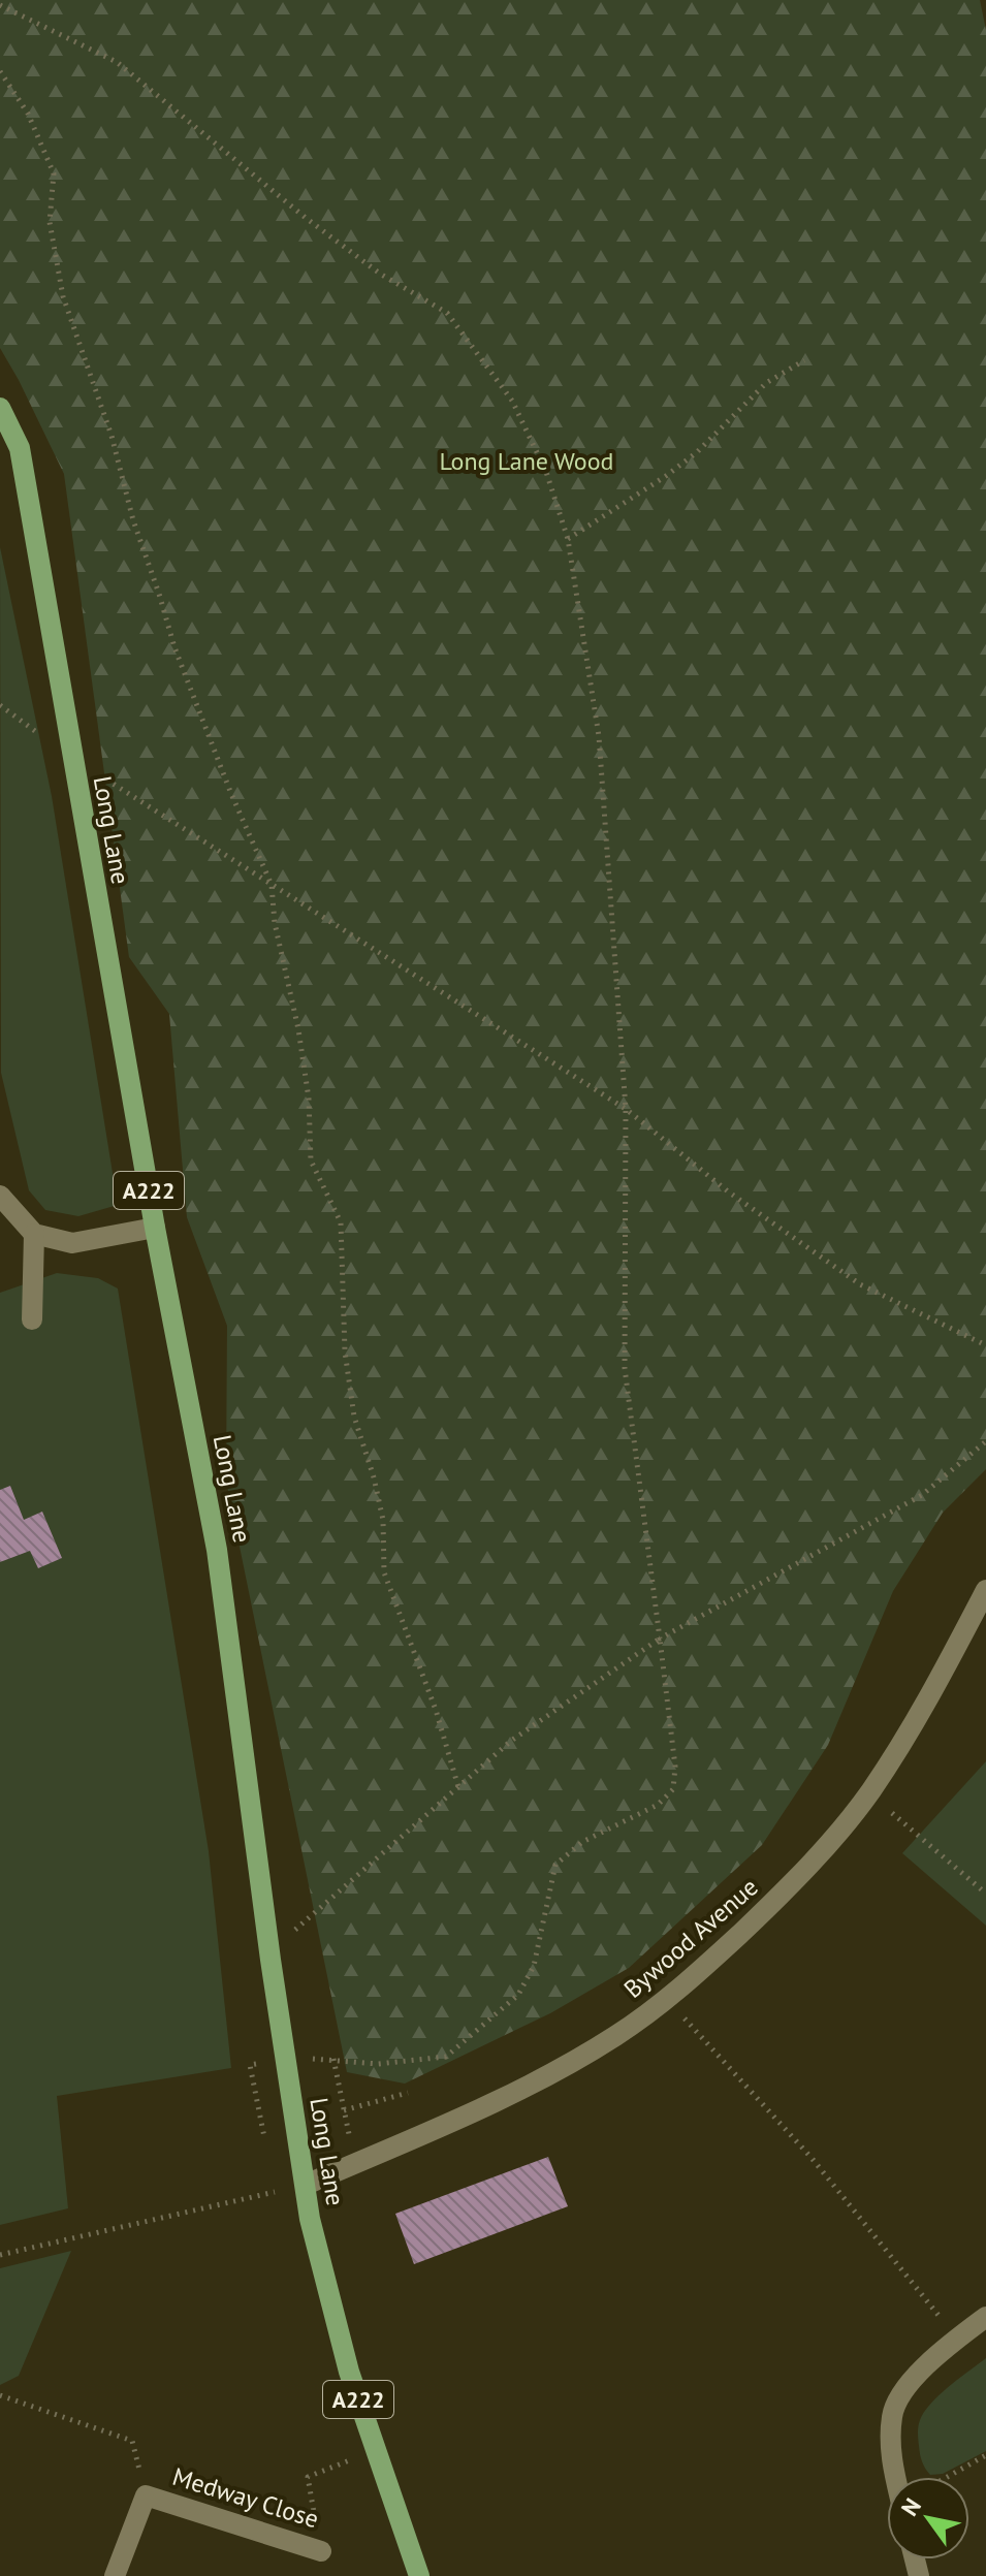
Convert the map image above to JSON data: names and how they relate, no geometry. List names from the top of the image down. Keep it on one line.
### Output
{"streets":{"main road":["Long Lane","A222"],"street":["Bywood Avenue","Medway Close"]},"crossings":[["Long Lane","Bywood Avenue"],["Long Lane","Medway Close"]],"parks":["Long Lane Wood"],"north":"top left"}
